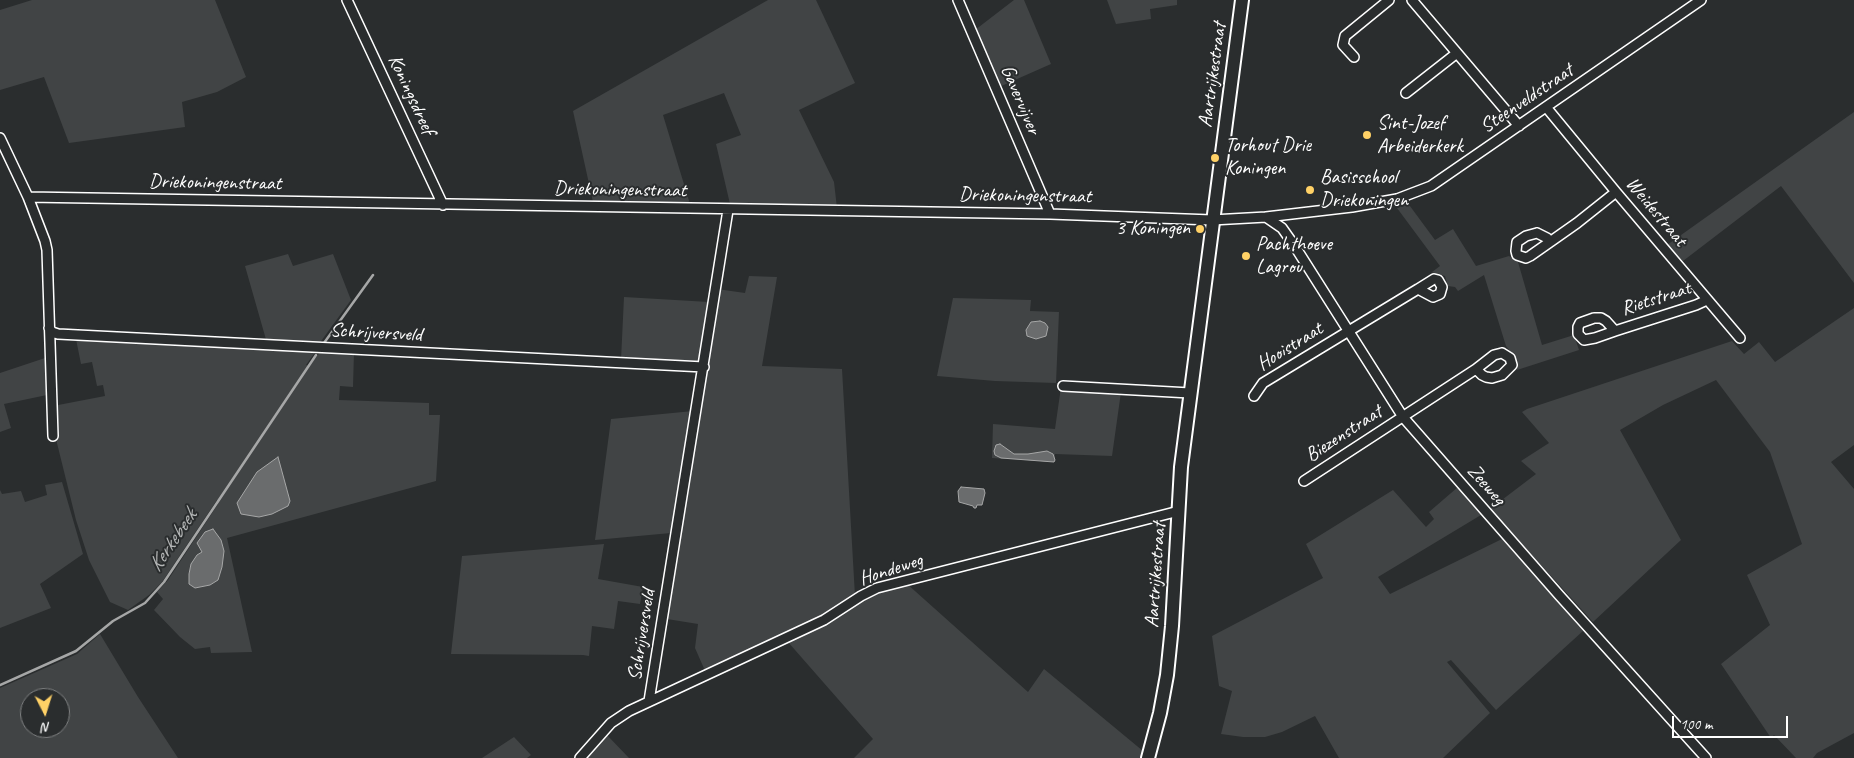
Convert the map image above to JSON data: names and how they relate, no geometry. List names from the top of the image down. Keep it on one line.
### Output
{"streets":{"street":["Aartrijkestraat","Koningsdreef","Steenveldstraat","Gavervijver","Driekoningenstraat","Weidestraat","Rietstraat","Schrijversveld","Hooistraat","Biezenstraat","Zeeweg","Hondeweg"]},"crossings":[["Aartrijkestraat","Steenveldstraat"],["Aartrijkestraat","Driekoningenstraat"],["Aartrijkestraat","Hondeweg"],["Koningsdreef","Driekoningenstraat"],["Steenveldstraat","Driekoningenstraat"],["Steenveldstraat","Weidestraat"],["Steenveldstraat","Zeeweg"],["Gavervijver","Driekoningenstraat"],["Driekoningenstraat","Schrijversveld"],["Weidestraat","Rietstraat"],["Schrijversveld","Hondeweg"],["Hooistraat","Zeeweg"],["Biezenstraat","Zeeweg"]],"water":["Kerkebeek"],"places":["Sint-Jozef Arbeiderkerk","Torhout Drie Koningen","Basisschool Driekoningen","3 Koningen","Pachthoeve Lagrou"],"scale_bar":"100 m","north":"bottom"}
